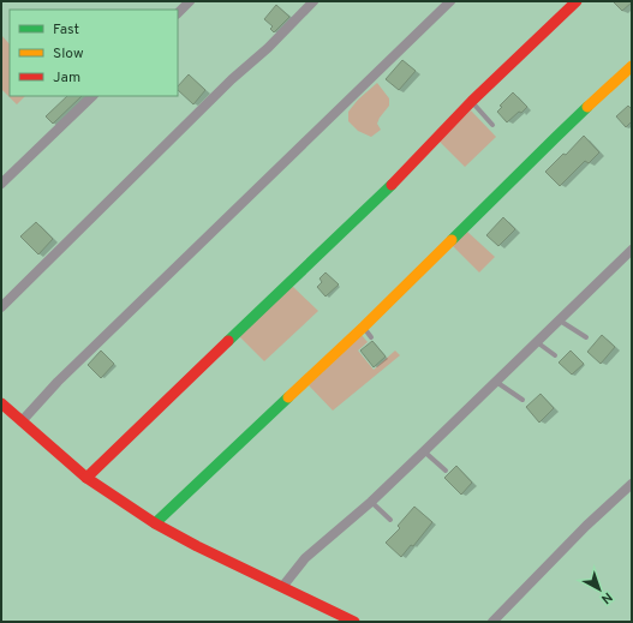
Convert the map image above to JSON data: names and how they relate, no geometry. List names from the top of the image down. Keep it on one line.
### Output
{"legend":["Fast","Slow","Jam"],"north":"bottom right"}
